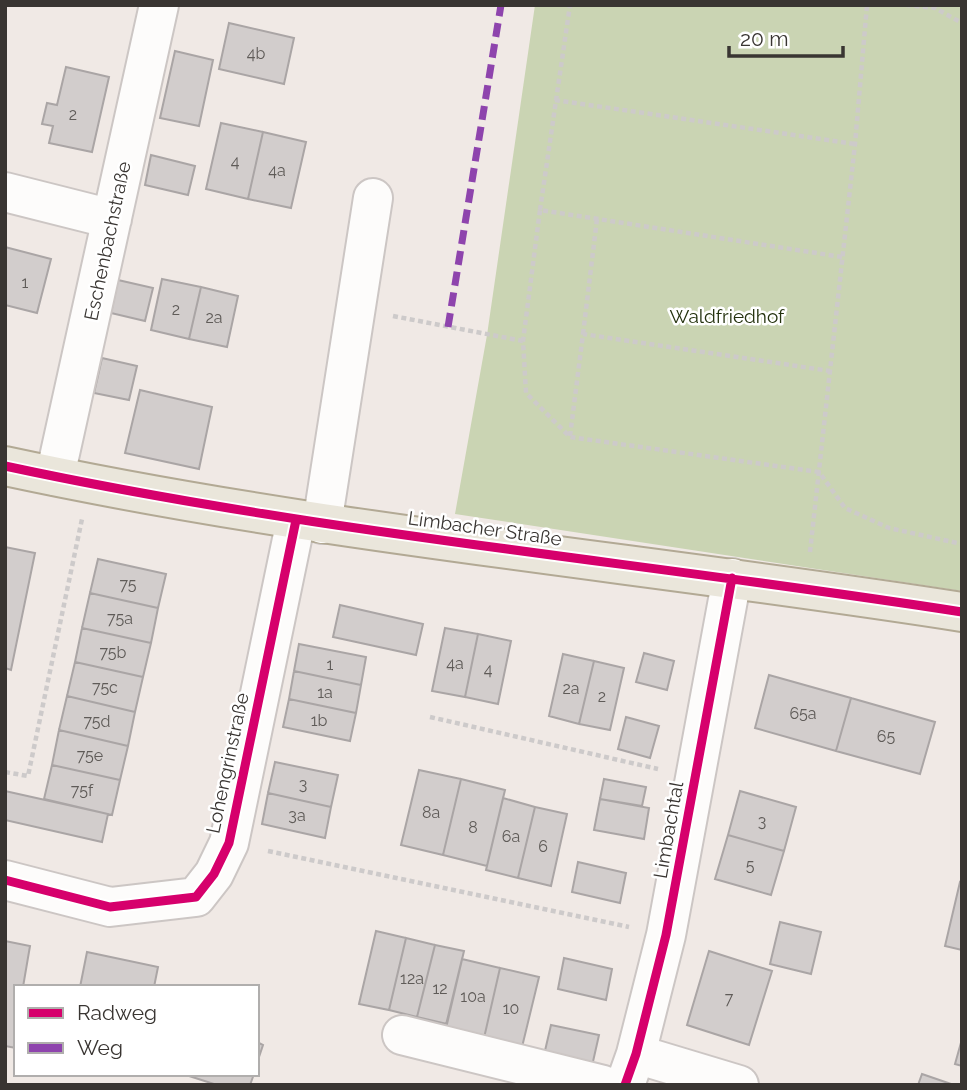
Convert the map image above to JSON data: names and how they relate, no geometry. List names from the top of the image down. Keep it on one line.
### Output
{"streets":{"main road":["Limbacher Straße"],"street":["Eschenbachstraße","Lohengrinstraße","Limbachtal"]},"crossings":[["Eschenbachstraße","Limbacher Straße"],["Limbacher Straße","Lohengrinstraße"],["Limbacher Straße","Limbachtal"]],"parks":["Waldfriedhof"],"house_numbers":["4b","2","4","4a","1","2","2a","75","75a","75b","4a","1","4","75c","2a","1a","2","65a","1b","75d","65","75e","3","75f","8a","3a","3","8","6a","6","5","12a","12","10a","7","10"],"legend":["Radweg","Weg"],"scale_bar":"20 m"}
